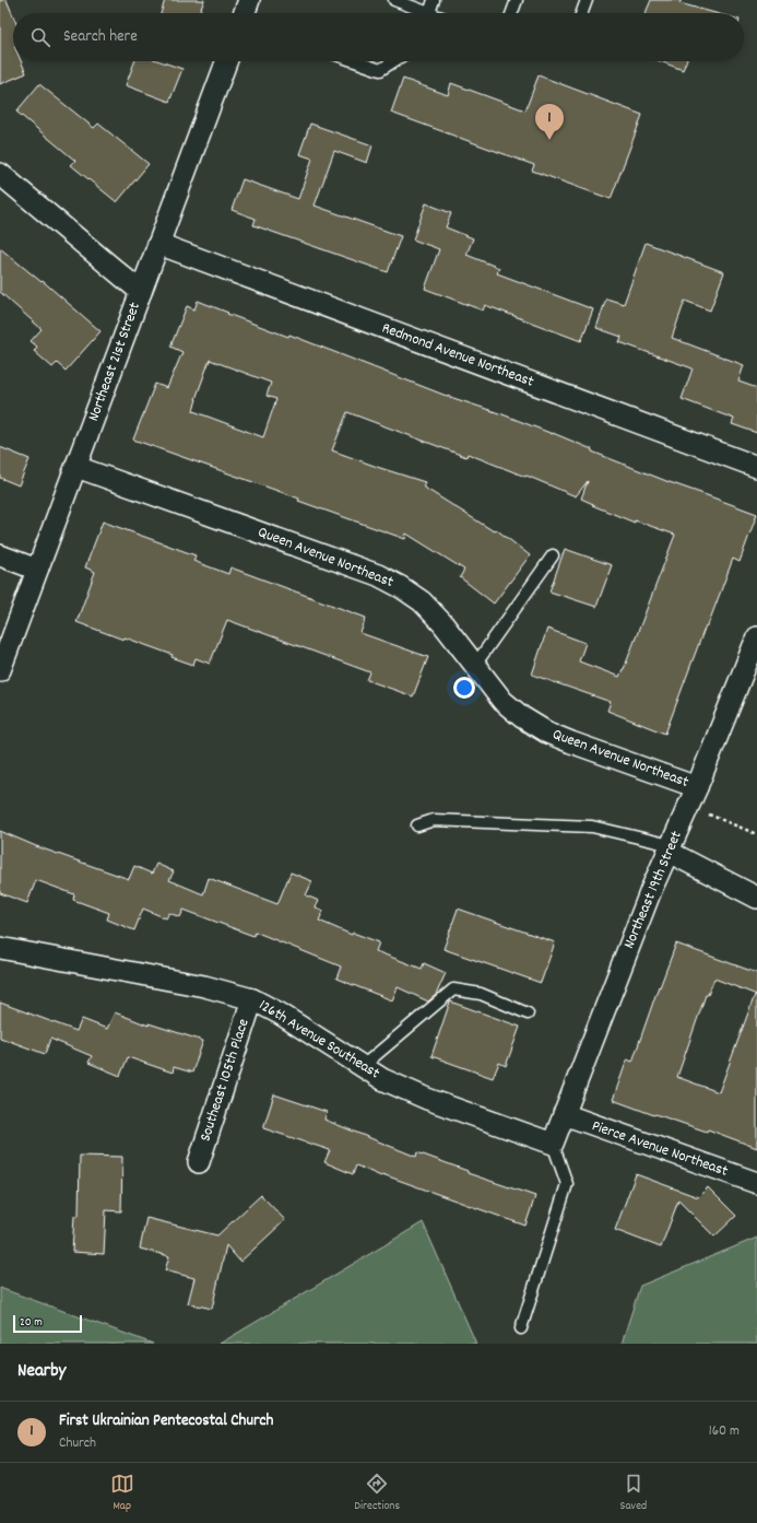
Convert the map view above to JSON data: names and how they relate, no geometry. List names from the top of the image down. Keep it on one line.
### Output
{"streets":{"street":["Redmond Avenue Northeast","Northeast 21st Street","Queen Avenue Northeast","Northeast 19th Street","126th Avenue Southeast","Southeast 105th Place","Pierce Avenue Northeast"]},"crossings":[["Redmond Avenue Northeast","Northeast 21st Street"],["Northeast 21st Street","Queen Avenue Northeast"],["Queen Avenue Northeast","Northeast 19th Street"],["Northeast 19th Street","126th Avenue Southeast"],["Northeast 19th Street","Pierce Avenue Northeast"],["126th Avenue Southeast","Southeast 105th Place"]],"scale_bar":"20 m","page":{"search":"Search here","pins":"1","scale":"20 m","heading":"Nearby","list":[{"mark":"1","name":"First Ukrainian Pentecostal Church","note":"Church","value":"160 m"}],"nav":["Map","Directions","Saved"]}}
